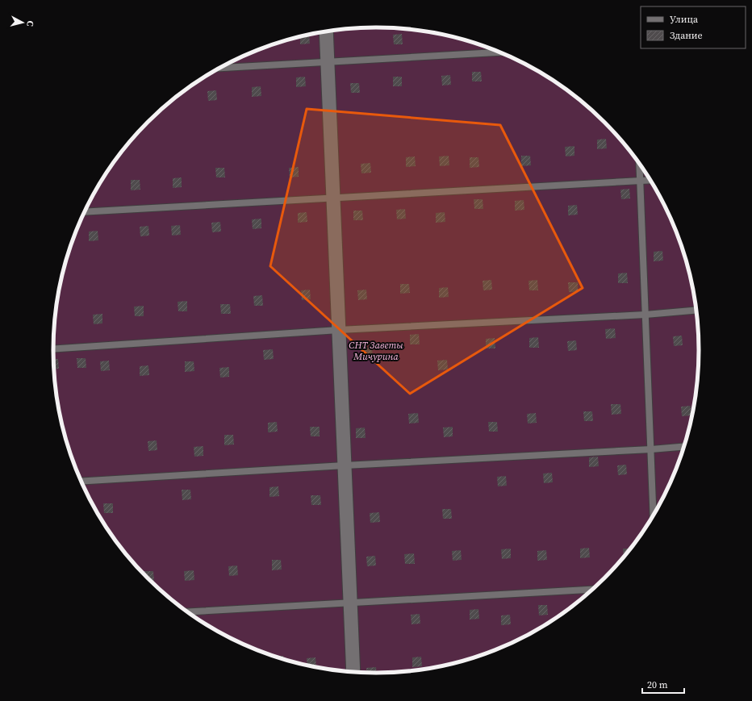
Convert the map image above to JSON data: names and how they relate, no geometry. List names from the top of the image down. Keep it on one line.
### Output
{"parks":["СНТ Заветы Мичурина"],"legend":["Улица","Здание"],"scale_bar":"20 m","north":"right"}
